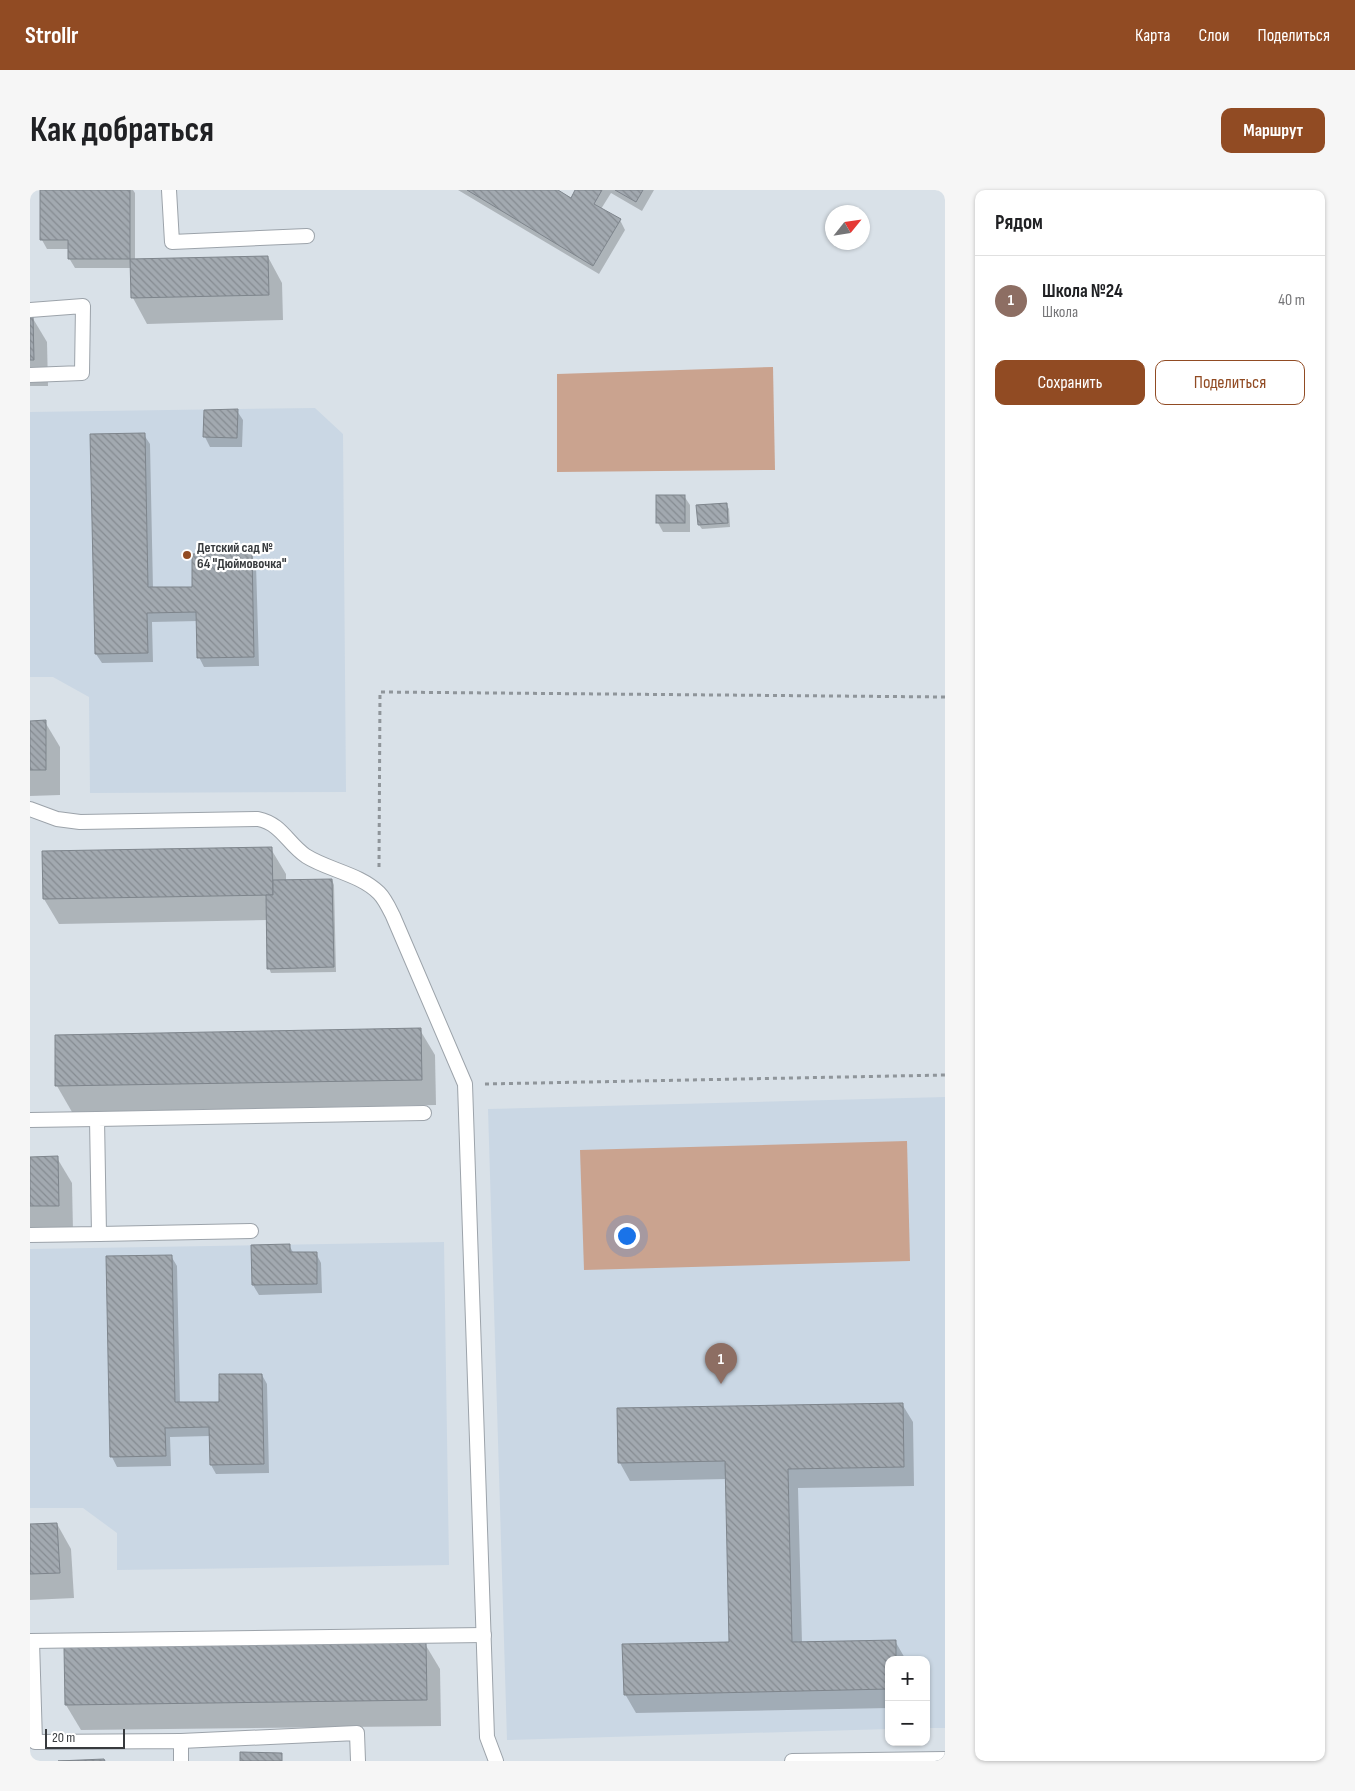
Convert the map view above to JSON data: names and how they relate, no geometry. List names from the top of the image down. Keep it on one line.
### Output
{"places":["Детский сад № 64 \"Дюймовочка\""],"scale_bar":"20 m","north":"top right","page":{"header":"Strollr","nav":["Карта","Слои","Поделиться"],"buttons":["Маршрут",["Сохранить","Поделиться"]],"title":"Как добраться","heading":"Рядом","list":[{"mark":"1","name":"Школа №24","note":"Школа","value":"40 m"}],"pins":"1","map_buttons":["+","−"],"scale":"20 m"}}
